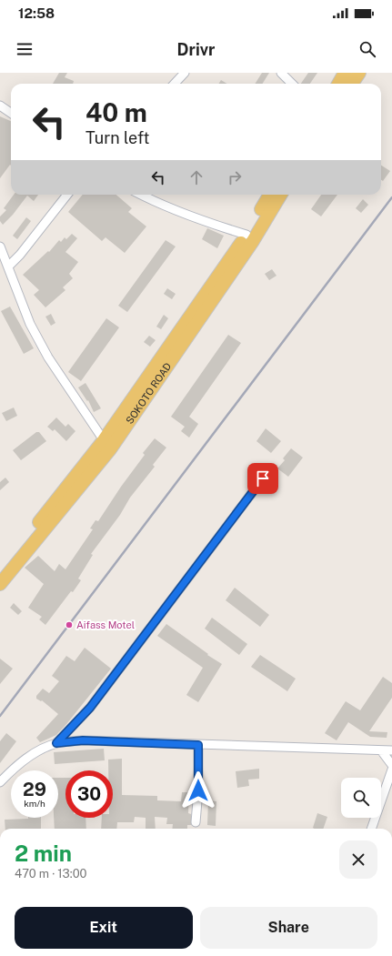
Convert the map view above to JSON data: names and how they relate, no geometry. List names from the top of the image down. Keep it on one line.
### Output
{"streets":{"main road":["SOKOTO ROAD"]},"places":["Aifass Motel"],"page":{"status":"12:58","header":"Drivr","turn":["40 m","Turn left"],"speed":"29 km/h","limit":"30","heading":["2 min","470 m · 13:00"],"buttons":["Exit","Share"]}}
